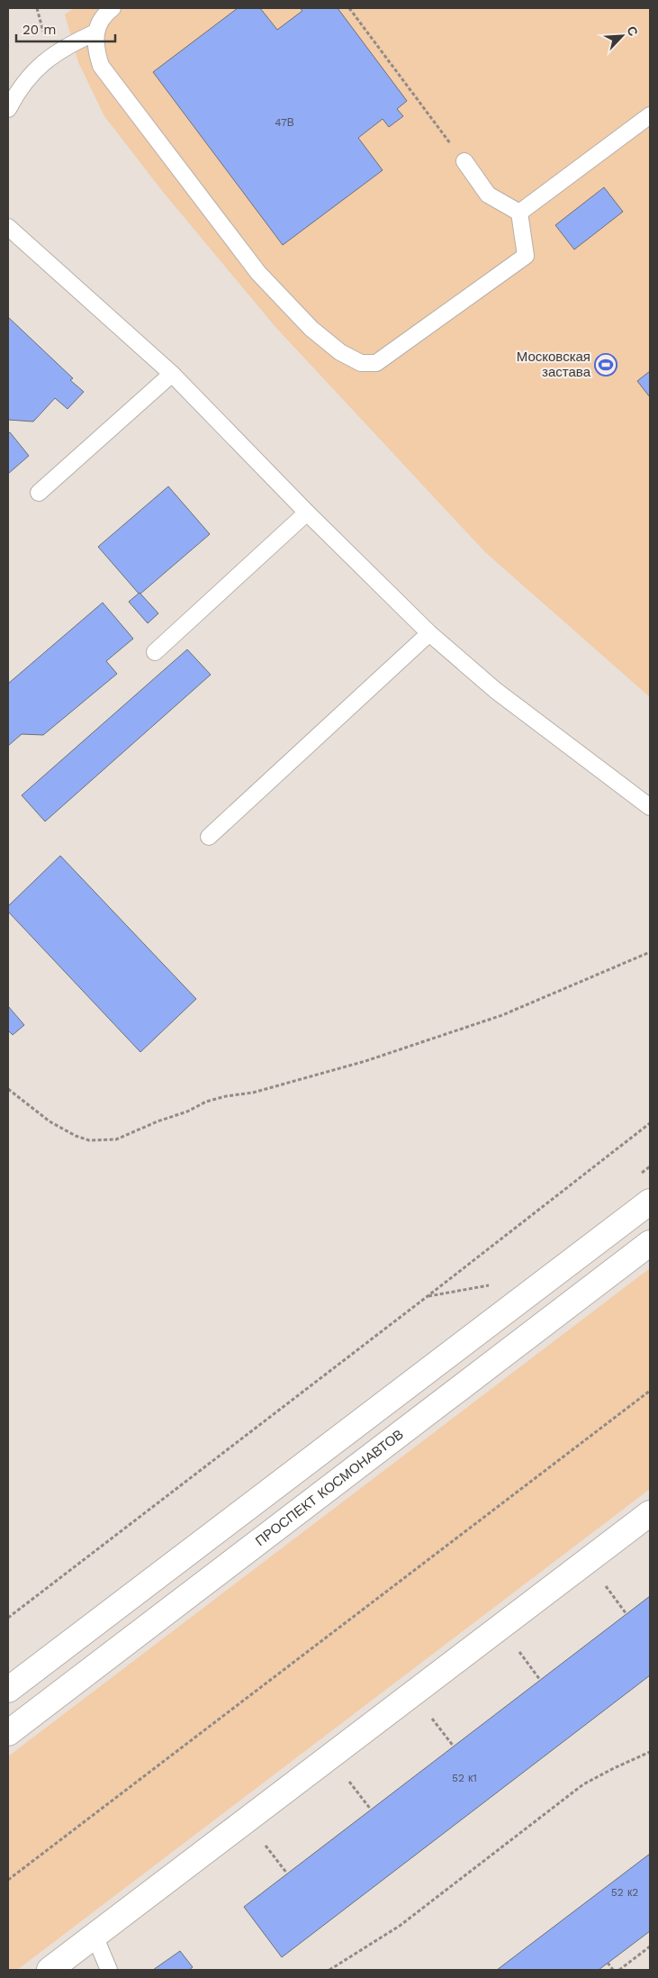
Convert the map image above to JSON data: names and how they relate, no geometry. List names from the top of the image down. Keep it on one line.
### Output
{"streets":{"street":["ПРОСПЕКТ КОСМОНАВТОВ"]},"places":{"sports":["Московская застава"]},"house_numbers":["47В","52 к1","52 к2"],"scale_bar":"20 m","north":"top right"}
